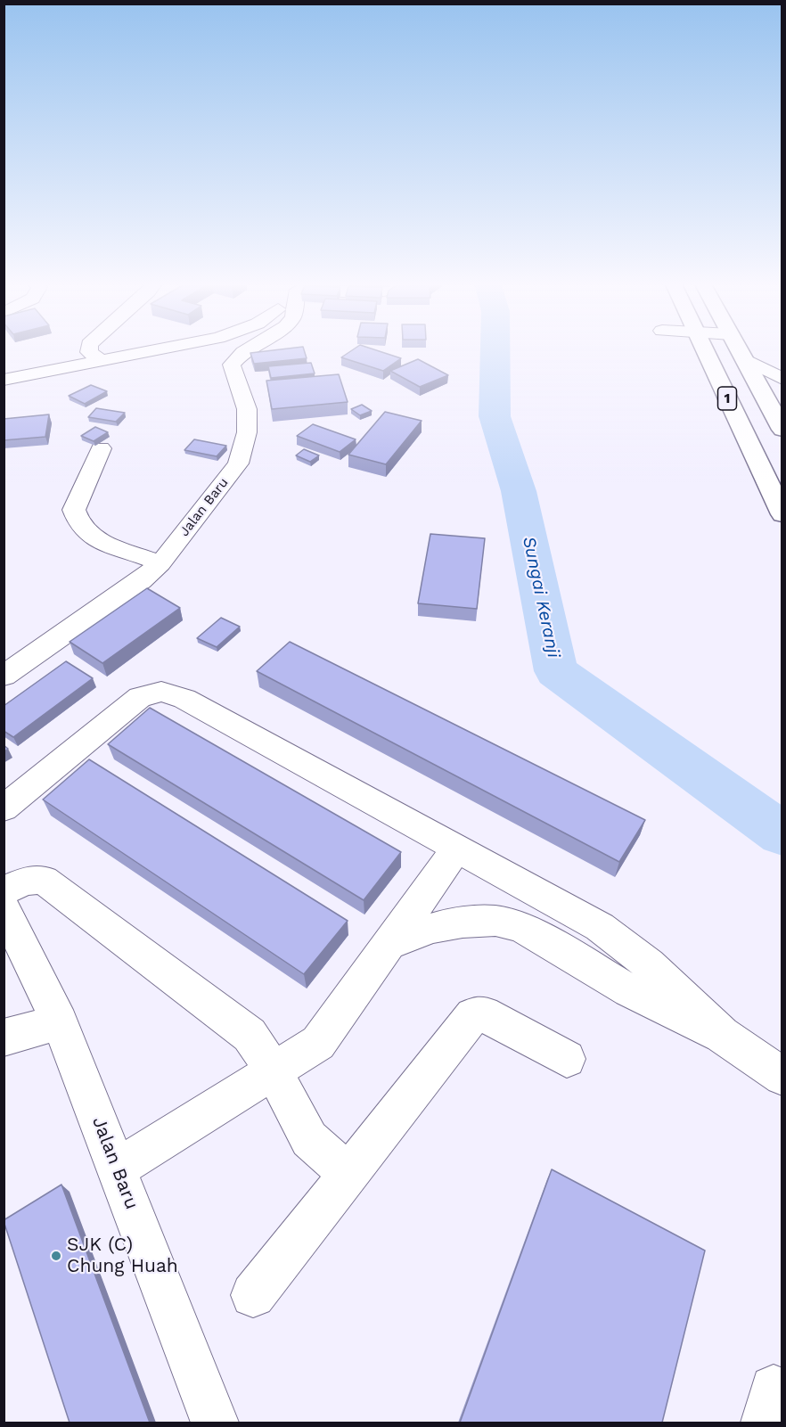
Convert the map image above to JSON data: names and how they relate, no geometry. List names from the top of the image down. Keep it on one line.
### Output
{"streets":{"highway":["1"],"street":["Jalan Baru"]},"water":["Sungai Keranji"],"places":["SJK (C) Chung Huah"]}
